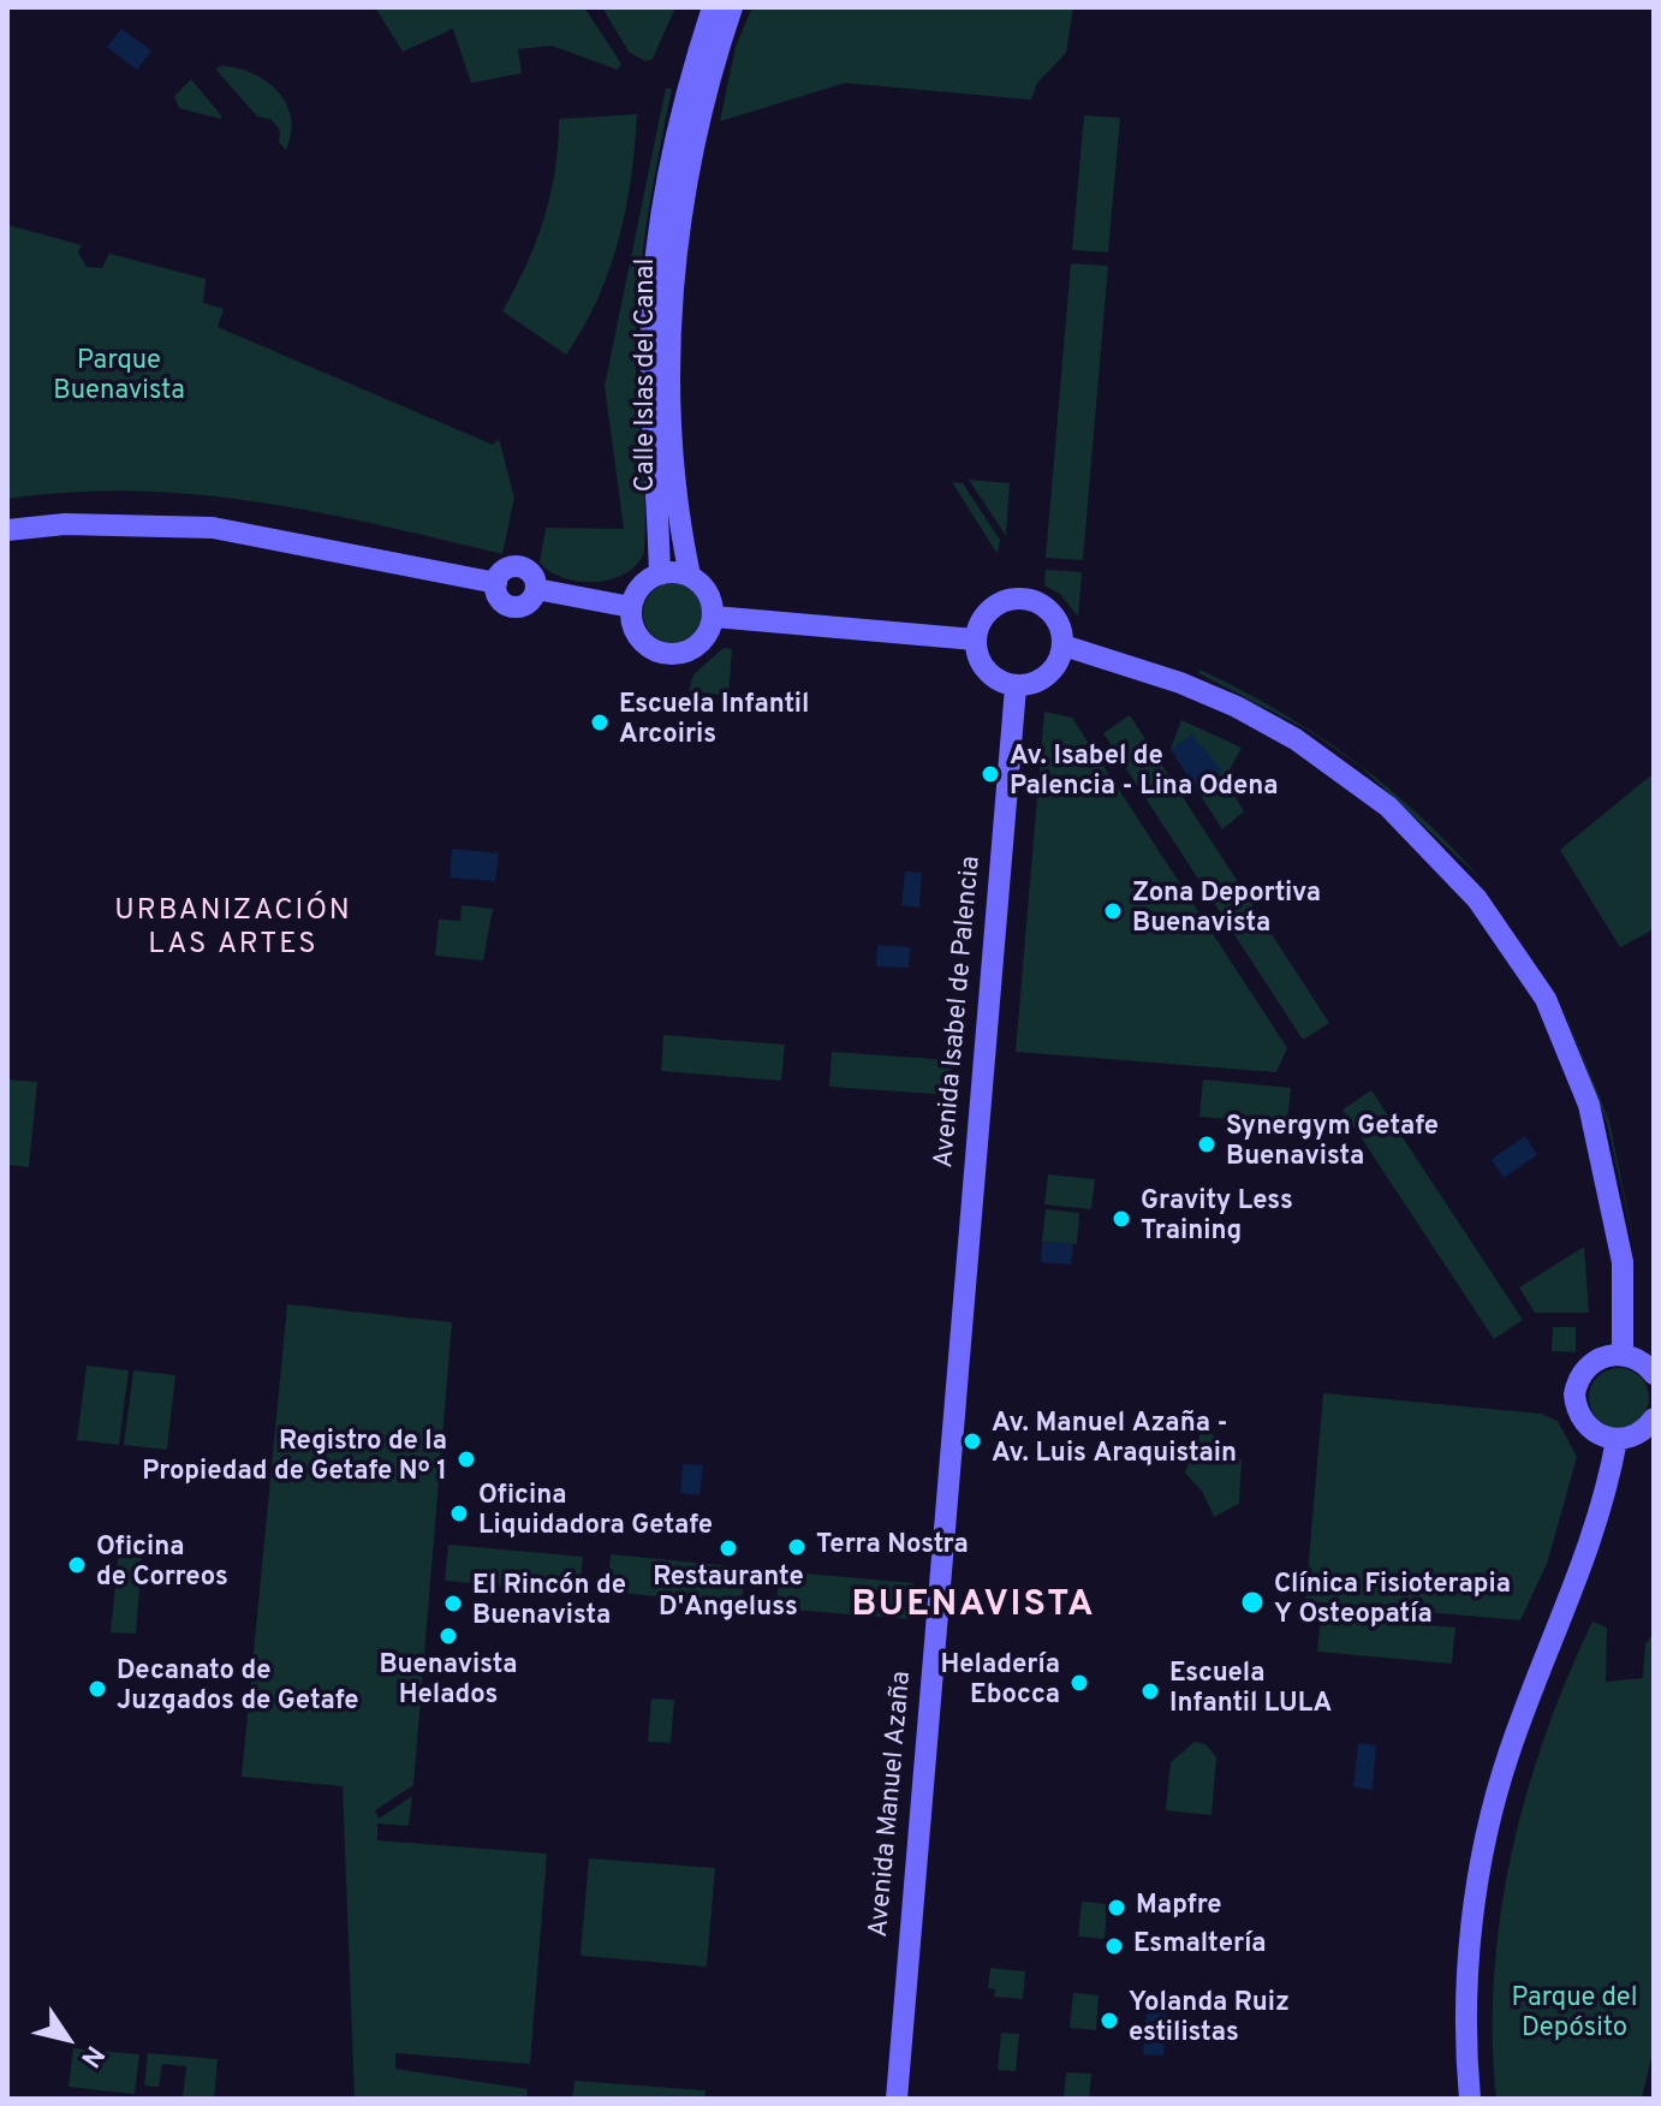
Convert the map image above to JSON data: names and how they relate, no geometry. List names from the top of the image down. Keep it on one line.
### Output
{"streets":{"street":["Calle Islas del Canal","Avenida Isabel de Palencia","Avenida Manuel Azaña"]},"crossings":[["Avenida Isabel de Palencia","Avenida Manuel Azaña"]],"districts":["URBANIZACIÓN LAS ARTES","BUENAVISTA"],"parks":["Parque Buenavista","Parque del Depósito"],"places":["Escuela Infantil Arcoiris","Av. Isabel de Palencia - Lina Odena","Zona Deportiva Buenavista","Synergym Getafe Buenavista","Gravity Less Training","Av. Manuel Azaña - Av. Luis Araquistain","Registro de la Propiedad de Getafe Nº 1","Oficina Liquidadora Getafe","Terra Nostra","Restaurante D'Angeluss","Oficina de Correos","Clínica Fisioterapia Y Osteopatía","El Rincón de Buenavista","Buenavista Helados","Heladería Ebocca","Decanato de Juzgados de Getafe","Escuela Infantil LULA","Mapfre","Esmaltería","Yolanda Ruiz estilistas"],"north":"bottom right"}
